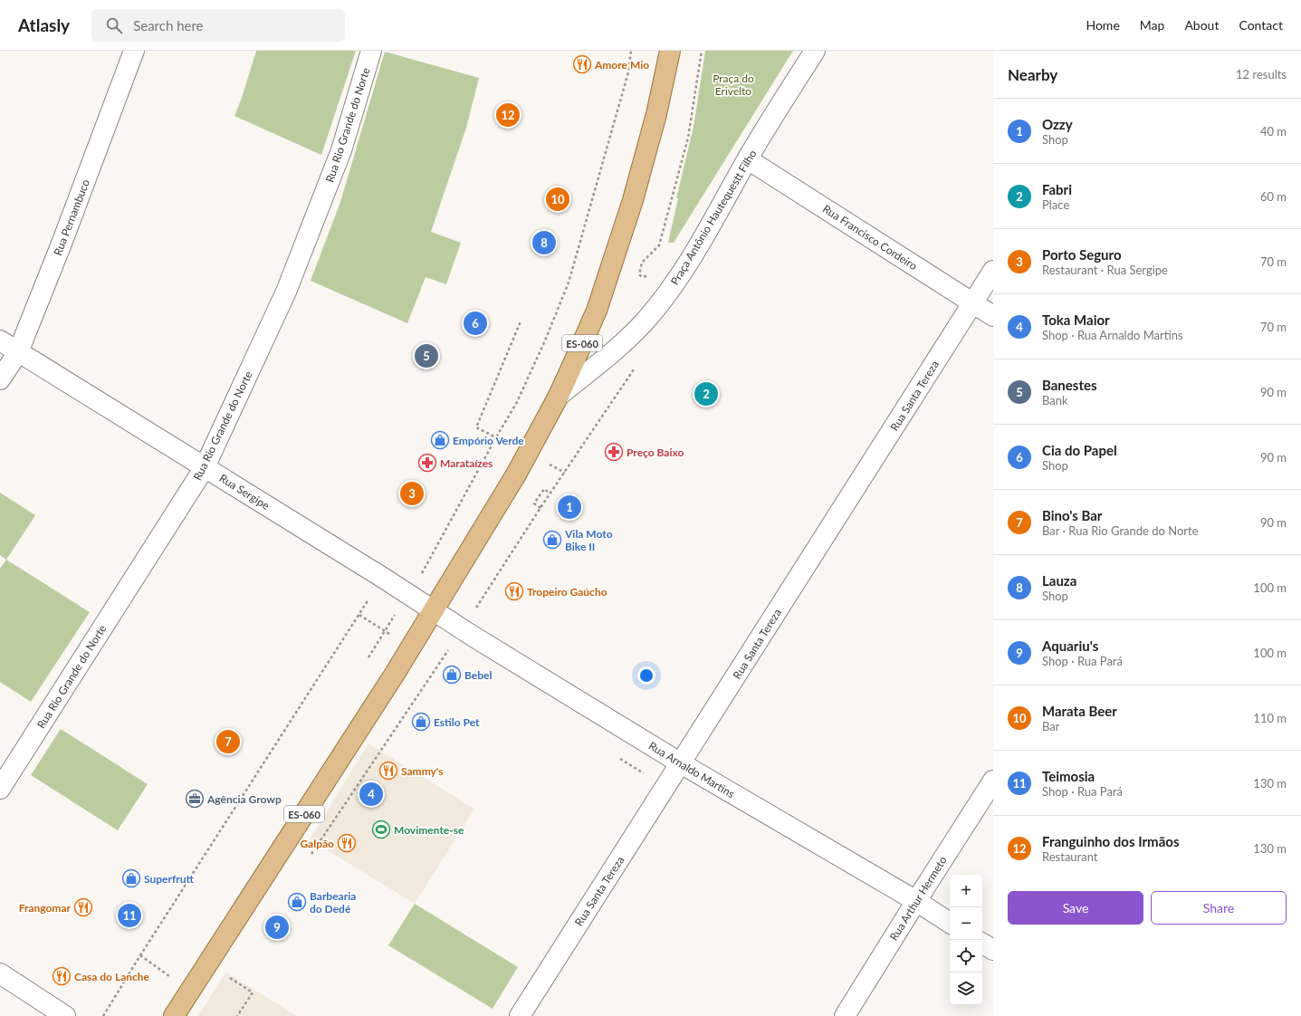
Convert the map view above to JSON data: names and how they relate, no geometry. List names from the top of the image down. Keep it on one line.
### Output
{"streets":{"main road":["ES-060"],"street":["Rua Rio Grande do Norte","Rua Pernambuco","Praça Antônio Hautequestt Filho","Rua Francisco Cordeiro","Rua Santa Tereza","Rua Sergipe","Rua Arnaldo Martins","Rua Arthur Hermeto"]},"crossings":[["Rua Rio Grande do Norte","Rua Sergipe"],["Rua Pernambuco","Rua Sergipe"],["Praça Antônio Hautequestt Filho","Rua Francisco Cordeiro"],["Praça Antônio Hautequestt Filho","ES-060"],["Rua Francisco Cordeiro","Rua Santa Tereza"],["ES-060","Rua Sergipe"],["ES-060","Rua Arnaldo Martins"],["Rua Santa Tereza","Rua Arnaldo Martins"],["Rua Sergipe","Rua Arnaldo Martins"],["Rua Arnaldo Martins","Rua Arthur Hermeto"]],"parks":["Praça do Erivelto"],"places":{"restaurant":["Amore Mio","Tropeiro Gaúcho","Sammy's","Galpão","Frangomar","Casa do Lanche"],"shop":["Empório Verde","Vila Moto Bike II","Bebel","Estilo Pet","Superfrutt","Barbearia do Dedé"],"pharmacy":["Preço Baixo","Marataízes"],"office":["Agência Growp"],"sports":["Movimente-se"]},"page":{"header":"Atlasly","search":"Search here","nav":["Home","Map","About","Contact"],"heading":["Nearby","12 results"],"list":[{"mark":"1","name":"Ozzy","note":"Shop","value":"40 m"},{"mark":"2","name":"Fabri","note":"Place","value":"60 m"},{"mark":"3","name":"Porto Seguro","note":"Restaurant · Rua Sergipe","value":"70 m"},{"mark":"4","name":"Toka Maior","note":"Shop · Rua Arnaldo Martins","value":"70 m"},{"mark":"5","name":"Banestes","note":"Bank","value":"90 m"},{"mark":"6","name":"Cia do Papel","note":"Shop","value":"90 m"},{"mark":"7","name":"Bino's Bar","note":"Bar · Rua Rio Grande do Norte","value":"90 m"},{"mark":"8","name":"Lauza","note":"Shop","value":"100 m"},{"mark":"9","name":"Aquariu's","note":"Shop · Rua Pará","value":"100 m"},{"mark":"10","name":"Marata Beer","note":"Bar","value":"110 m"},{"mark":"11","name":"Teimosia","note":"Shop · Rua Pará","value":"130 m"},{"mark":"12","name":"Franguinho dos Irmãos","note":"Restaurant","value":"130 m"}],"pins":["12","10","8","6","5","2","3","1","7","4","11","9"],"map_buttons":["+","−"],"buttons":["Save","Share"]}}
